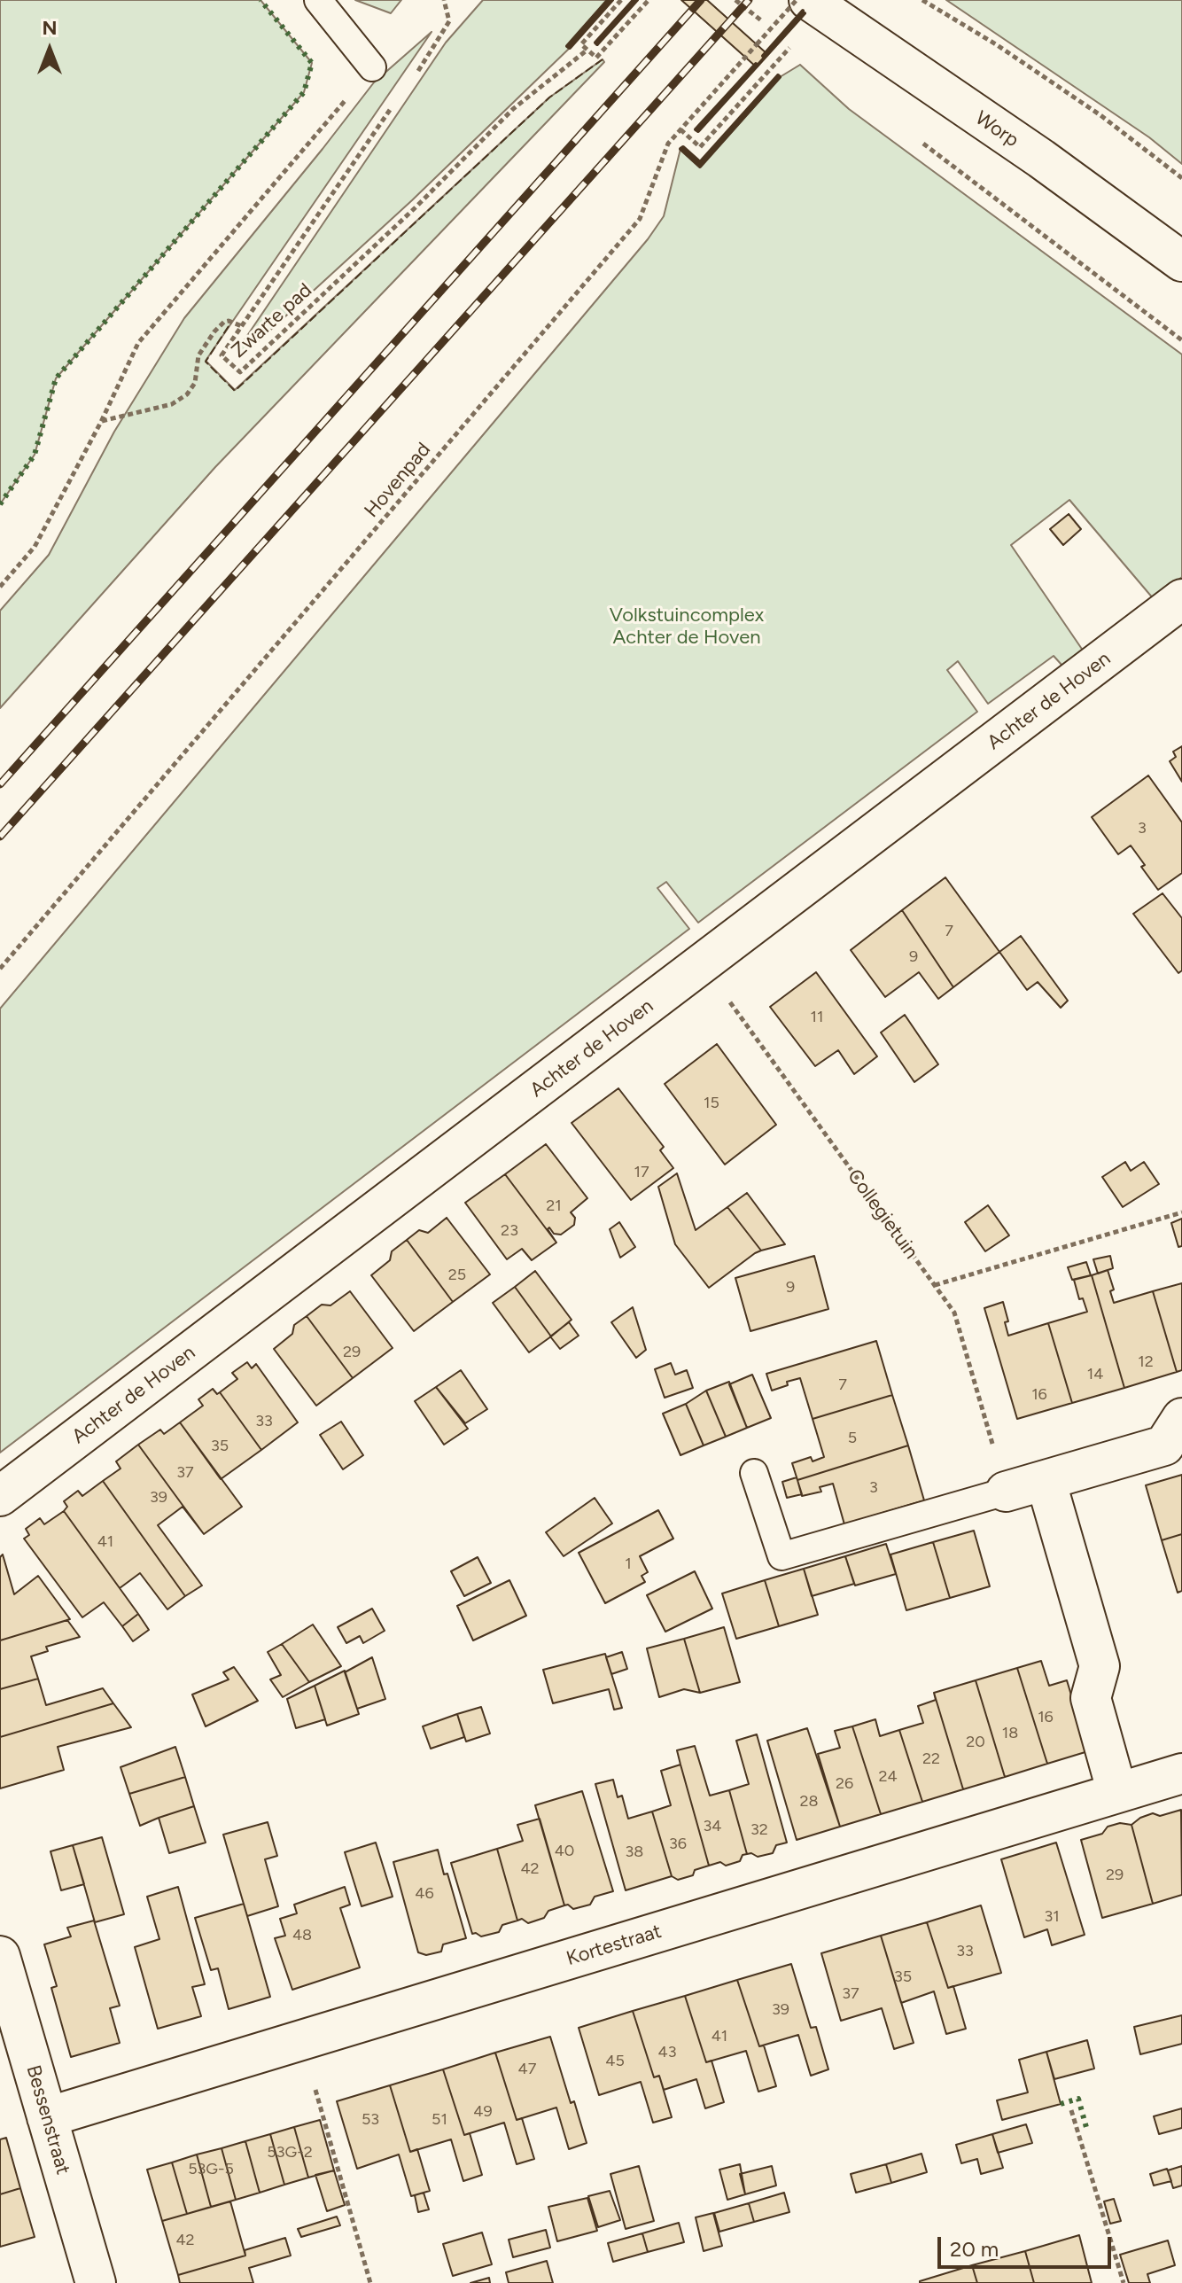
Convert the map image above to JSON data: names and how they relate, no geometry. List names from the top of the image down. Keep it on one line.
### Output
{"streets":{"street":["Worp","Achter de Hoven","Kortestraat","Bessenstraat"],"path":["Zwarte pad","Hovenpad","Collegietuin"]},"crossings":[["Achter de Hoven","Collegietuin"],["Kortestraat","Bessenstraat"]],"parks":["Volkstuincomplex Achter de Hoven"],"house_numbers":["3","7","9","11","15","17","21","23","25","9","29","12","14","7","16","33","5","35","37","3","39","41","1","16","18","20","22","24","26","28","34","32","36","40","38","42","29","46","31","48","33","35","37","39","41","43","45","47","49","53","51","53G-2","53G-5","42"],"scale_bar":"20 m","north":"top"}
